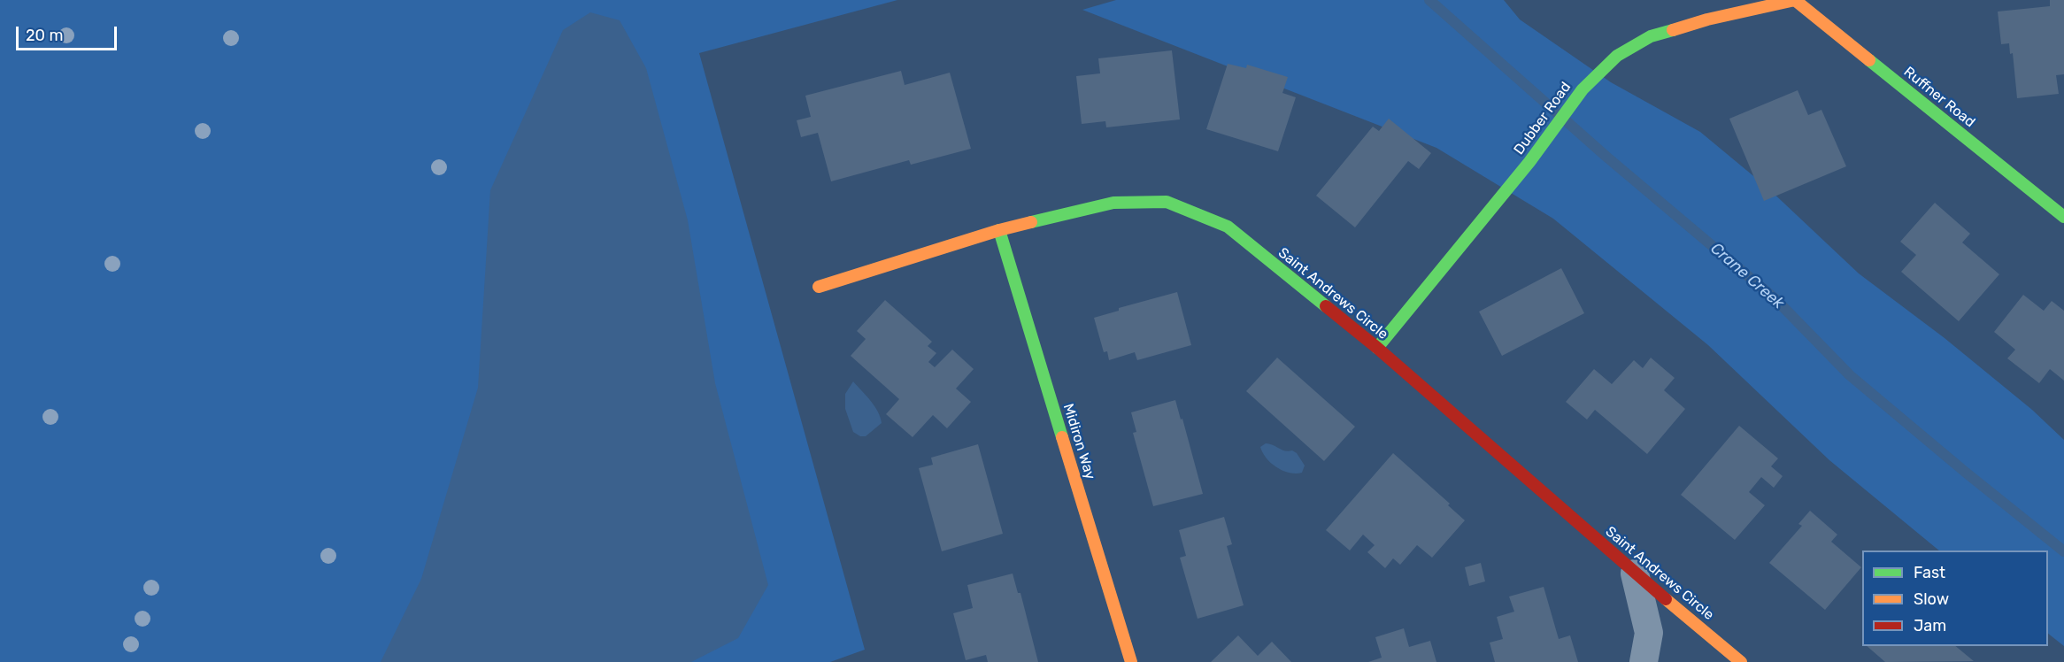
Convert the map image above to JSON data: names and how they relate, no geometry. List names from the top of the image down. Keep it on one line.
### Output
{"streets":{"street":["Ruffner Road","Dubber Road","Saint Andrews Circle","Midiron Way"]},"crossings":[["Ruffner Road","Dubber Road"],["Dubber Road","Saint Andrews Circle"],["Saint Andrews Circle","Midiron Way"]],"water":["Crane Creek"],"legend":["Fast","Slow","Jam"],"scale_bar":"20 m"}
